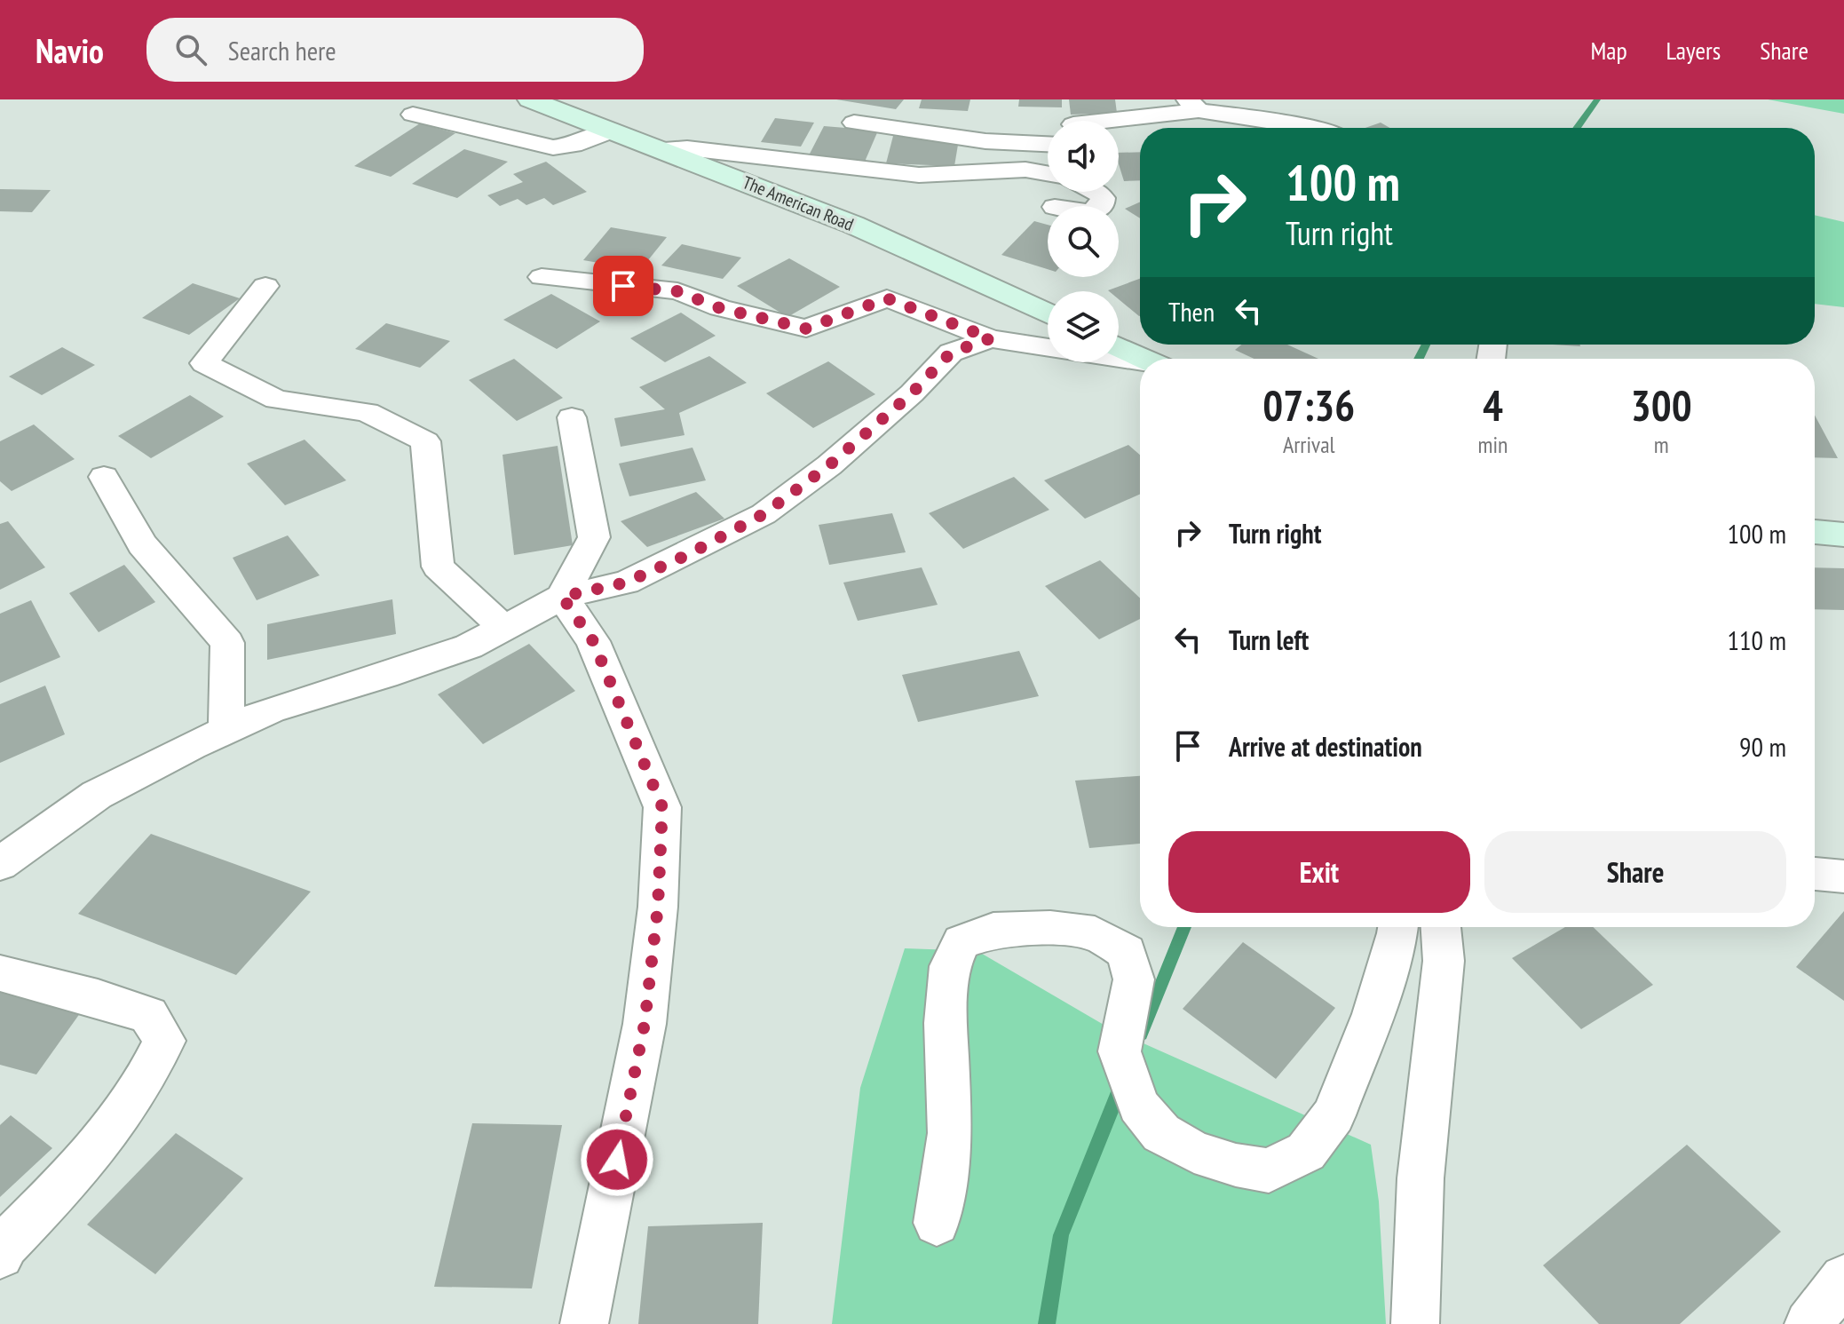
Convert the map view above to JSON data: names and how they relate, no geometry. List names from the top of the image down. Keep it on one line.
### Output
{"streets":{"main road":["The American Road"]},"page":{"header":"Navio","search":"Search here","nav":["Map","Layers","Share"],"turn":["100 m","Turn right"],"then":"Then","eta":["07:36","Arrival","4","min","300","m"],"list":[{"name":"Turn right","value":"100 m"},{"name":"Turn left","value":"110 m"},{"name":"Arrive at destination","value":"90 m"}],"buttons":["Exit","Share"]}}
